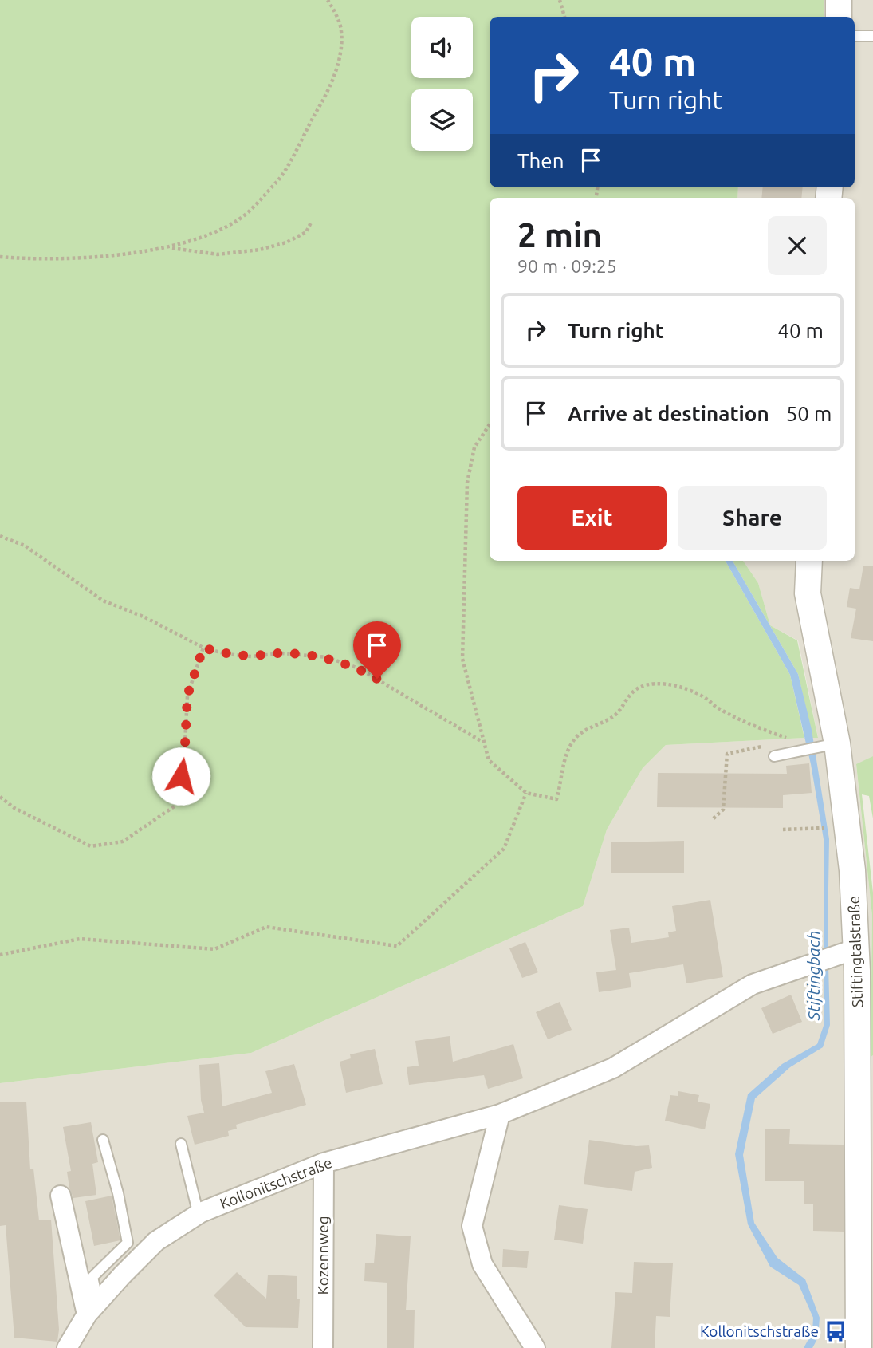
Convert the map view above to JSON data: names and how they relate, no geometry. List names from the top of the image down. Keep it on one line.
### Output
{"streets":{"street":["Stiftingtalstraße","Kollonitschstraße","Kozennweg"]},"crossings":[["Stiftingtalstraße","Kollonitschstraße"],["Kollonitschstraße","Kozennweg"]],"water":["Stiftingbach"],"places":{"bus stop":["Kollonitschstraße"]},"page":{"turn":["40 m","Turn right"],"then":"Then","heading":["2 min","90 m · 09:25"],"list":[{"name":"Turn right","value":"40 m"},{"name":"Arrive at destination","value":"50 m"}],"buttons":["Exit","Share"]}}
